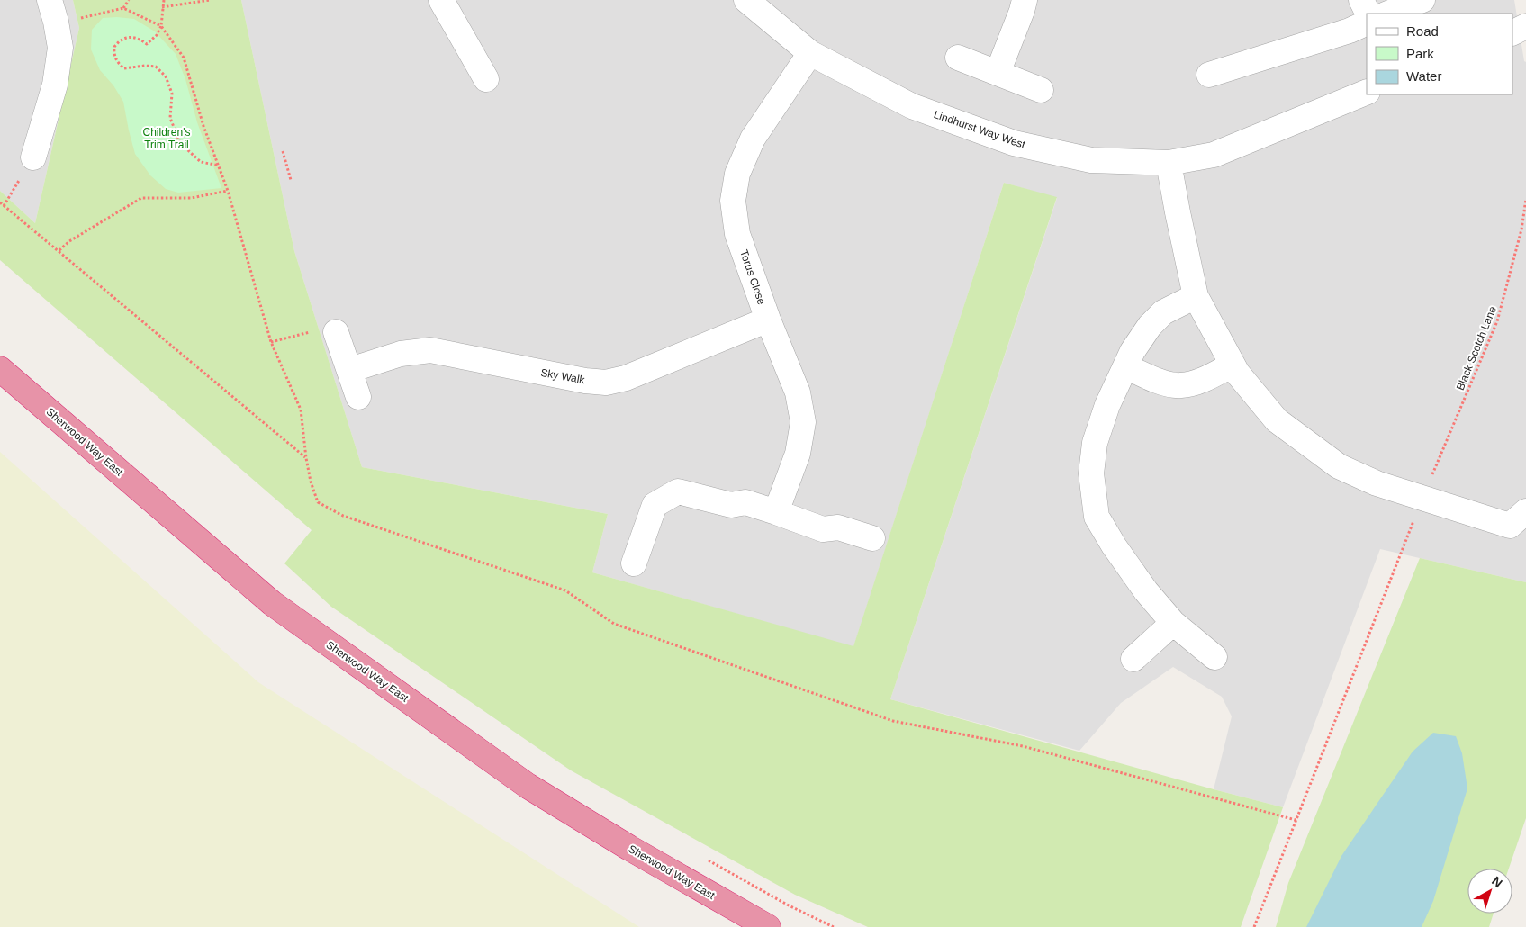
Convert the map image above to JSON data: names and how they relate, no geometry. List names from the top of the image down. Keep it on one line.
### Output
{"streets":{"highway":["Sherwood Way East"],"street":["Lindhurst Way West","Torus Close","Sky Walk"],"path":["Black Scotch Lane"]},"crossings":[["Lindhurst Way West","Torus Close"],["Torus Close","Sky Walk"]],"parks":["Children's Trim Trail"],"legend":["Road","Park","Water"],"north":"top right"}
